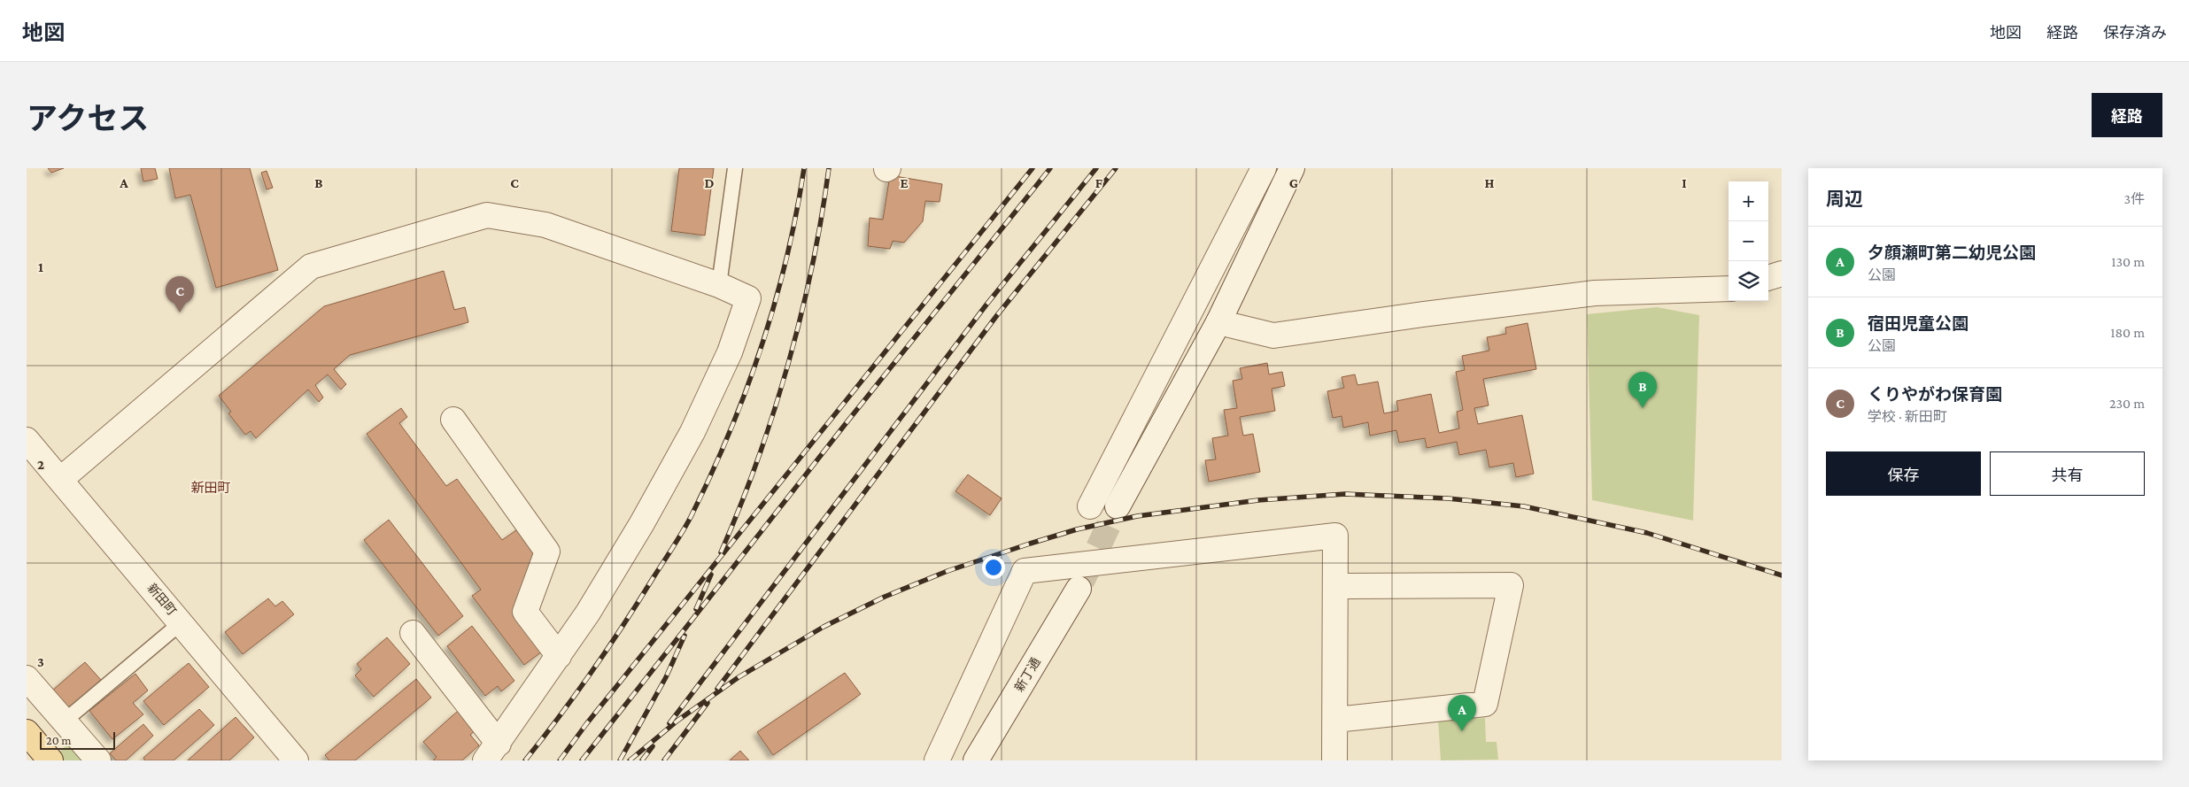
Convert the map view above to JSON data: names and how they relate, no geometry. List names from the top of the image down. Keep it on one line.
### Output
{"streets":{"street":["新田町","新丁通"]},"districts":["新田町"],"scale_bar":"20 m","page":{"header":"地図","nav":["地図","経路","保存済み"],"title":"アクセス","buttons":["経路",["保存","共有"]],"heading":["周辺","3件"],"map_buttons":["+","−"],"list":[{"mark":"A","name":"夕顔瀬町第二幼児公園","note":"公園","value":"130 m"},{"mark":"B","name":"宿田児童公園","note":"公園","value":"180 m"},{"mark":"C","name":"くりやがわ保育園","note":"学校 · 新田町","value":"230 m"}],"pins":["C","B","A"],"scale":"20 m"},"grid":{"columns":["A","B","C","D","E","F","G","H","I"],"rows":["1","2","3"]}}
